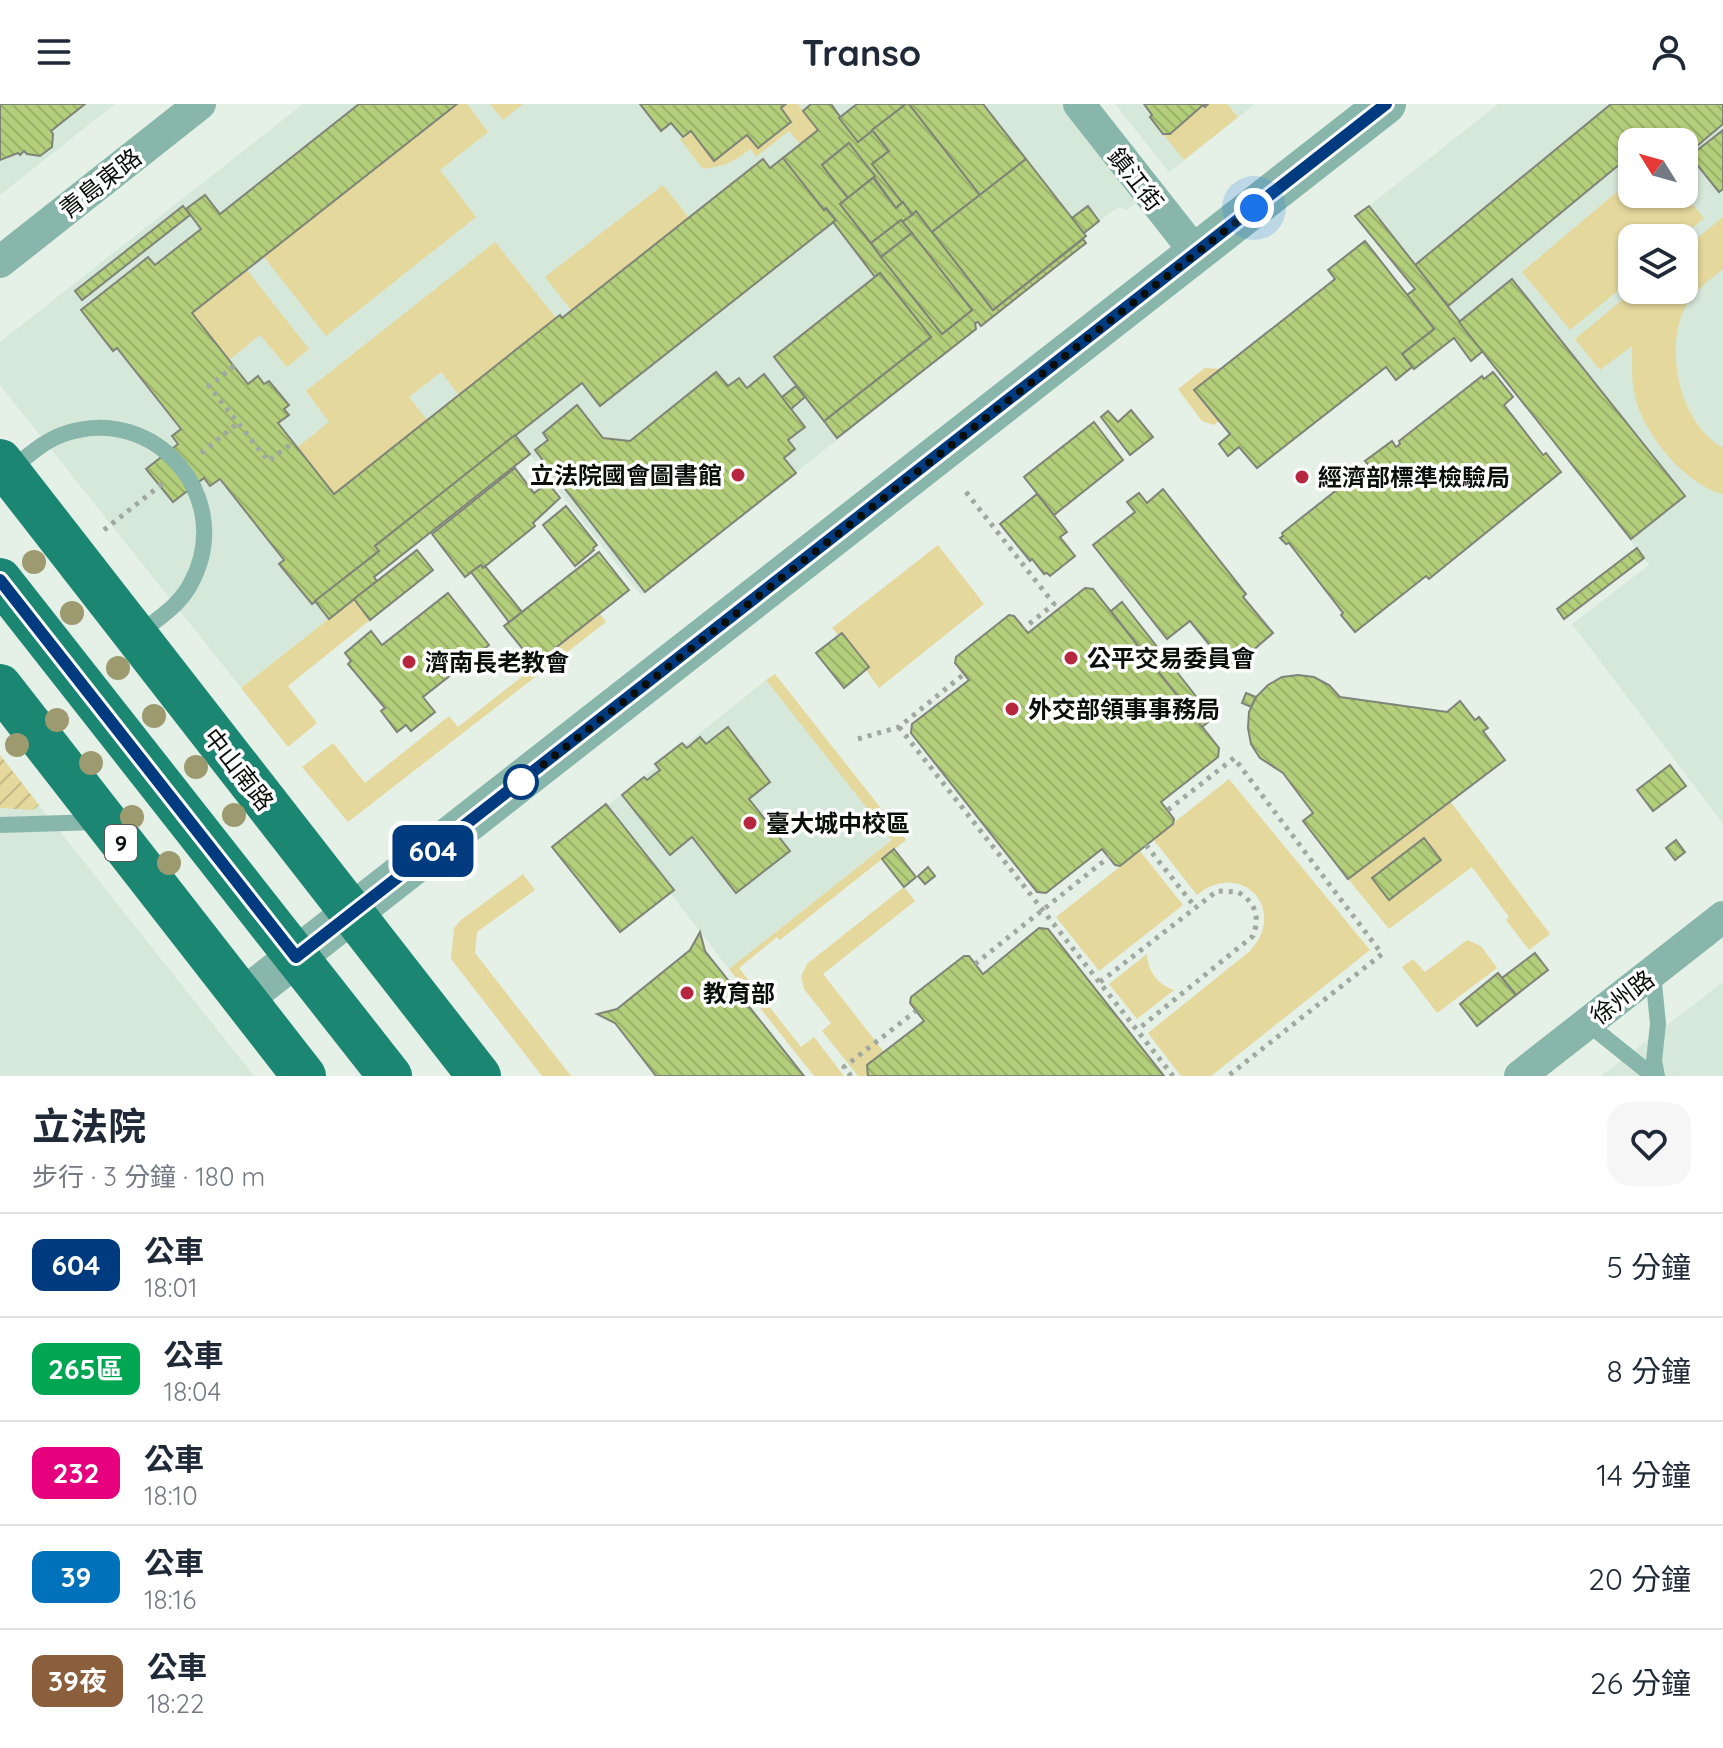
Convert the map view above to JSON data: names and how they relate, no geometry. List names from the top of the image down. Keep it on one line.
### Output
{"streets":{"main road":["中山南路","9"],"street":["鎮江街","青島東路","徐州路"]},"places":["立法院國會圖書館","經濟部標準檢驗局","公平交易委員會","濟南長老教會","外交部領事事務局","臺大城中校區","教育部"],"lines":["bus line 604"],"north":"top left","page":{"header":"Transo","on_map":"604","heading":["立法院","步行 · 3 分鐘 · 180 m"],"list":[{"mark":"604","name":"公車","note":"18:01","value":"5 分鐘"},{"mark":"265區","name":"公車","note":"18:04","value":"8 分鐘"},{"mark":"232","name":"公車","note":"18:10","value":"14 分鐘"},{"mark":"39","name":"公車","note":"18:16","value":"20 分鐘"},{"mark":"39夜","name":"公車","note":"18:22","value":"26 分鐘"}]}}
